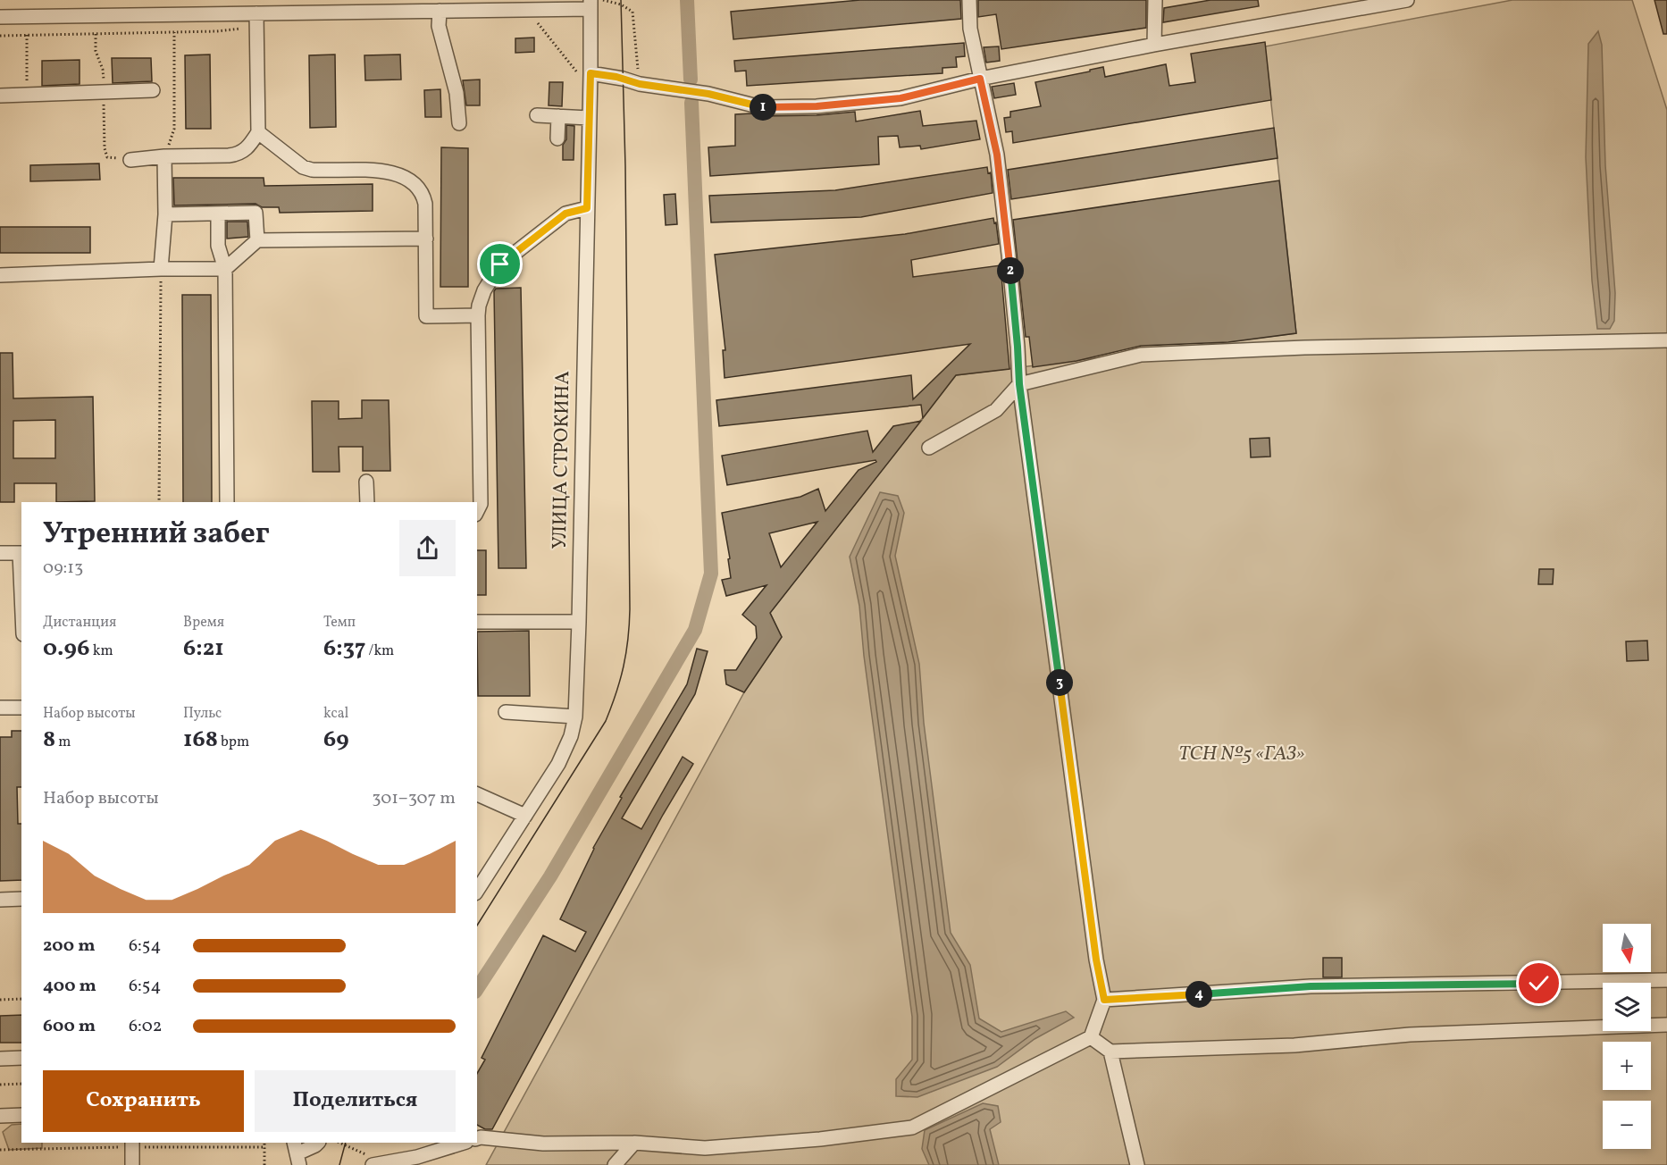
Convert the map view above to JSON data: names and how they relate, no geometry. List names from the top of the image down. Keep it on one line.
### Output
{"streets":{"street":["УЛИЦА СТРОКИНА"]},"parks":["ТСН №5 «ГАЗ»"],"north":"bottom","page":{"pins":["1","2","3","4"],"heading":["Утренний забег","09:13"],"stats":[["Дистанция","0.96 km"],["Время","6:21"],["Темп","6:37 /km"],["Набор высоты","8 m"],["Пульс","168 bpm"],["kcal","69"]],"chart":["Набор высоты","301–307 m"],"map_buttons":["+","−"],"list":[{"name":"200 m","note":"6:54"},{"name":"400 m","note":"6:54"},{"name":"600 m","note":"6:02"}],"buttons":["Сохранить","Поделиться"]}}
